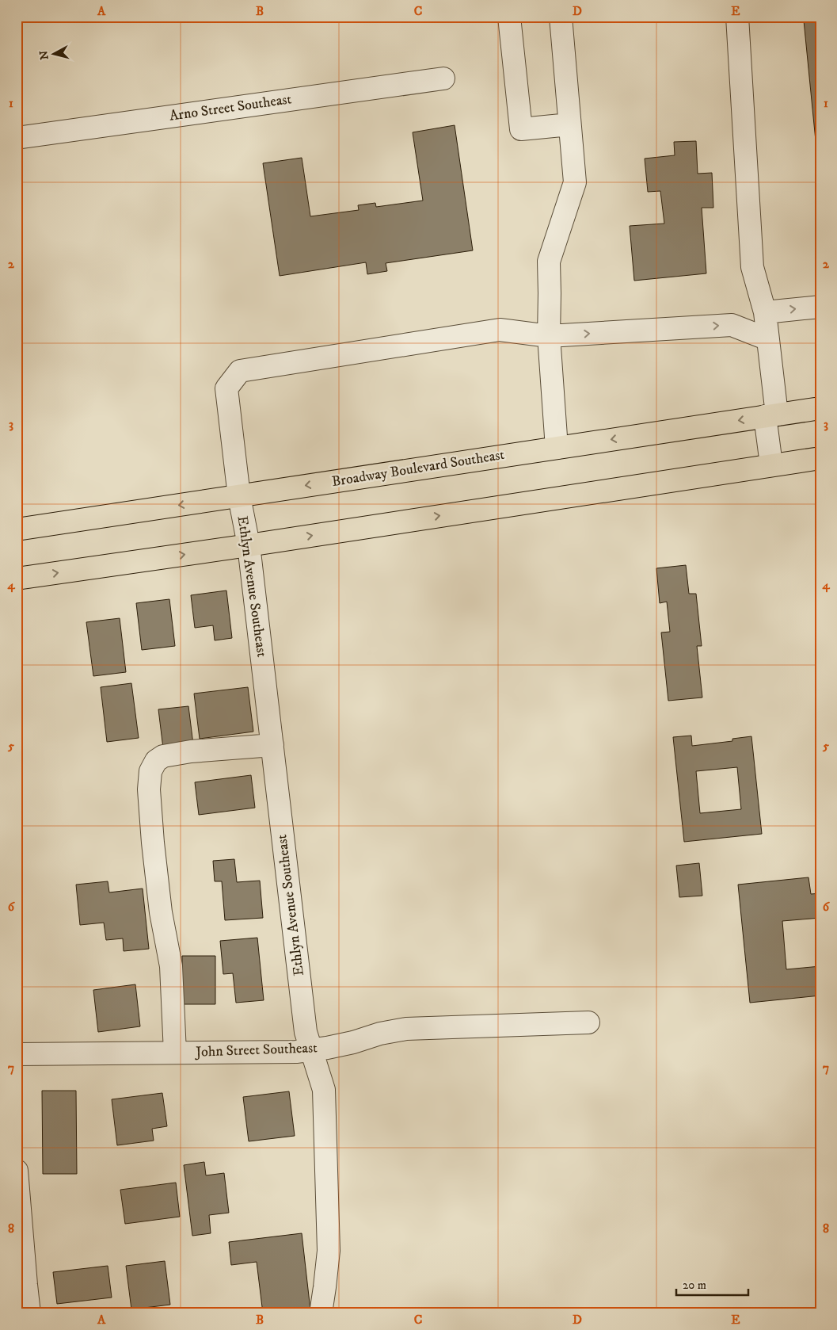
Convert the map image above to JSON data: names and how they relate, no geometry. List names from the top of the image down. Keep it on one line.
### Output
{"streets":{"main road":["Broadway Boulevard Southeast"],"street":["Arno Street Southeast","Ethlyn Avenue Southeast","John Street Southeast"]},"crossings":[["Broadway Boulevard Southeast","Ethlyn Avenue Southeast"],["Ethlyn Avenue Southeast","John Street Southeast"]],"scale_bar":"20 m","north":"left","grid":{"columns":["A","B","C","D","E"],"rows":["1","2","3","4","5","6","7","8"]}}
